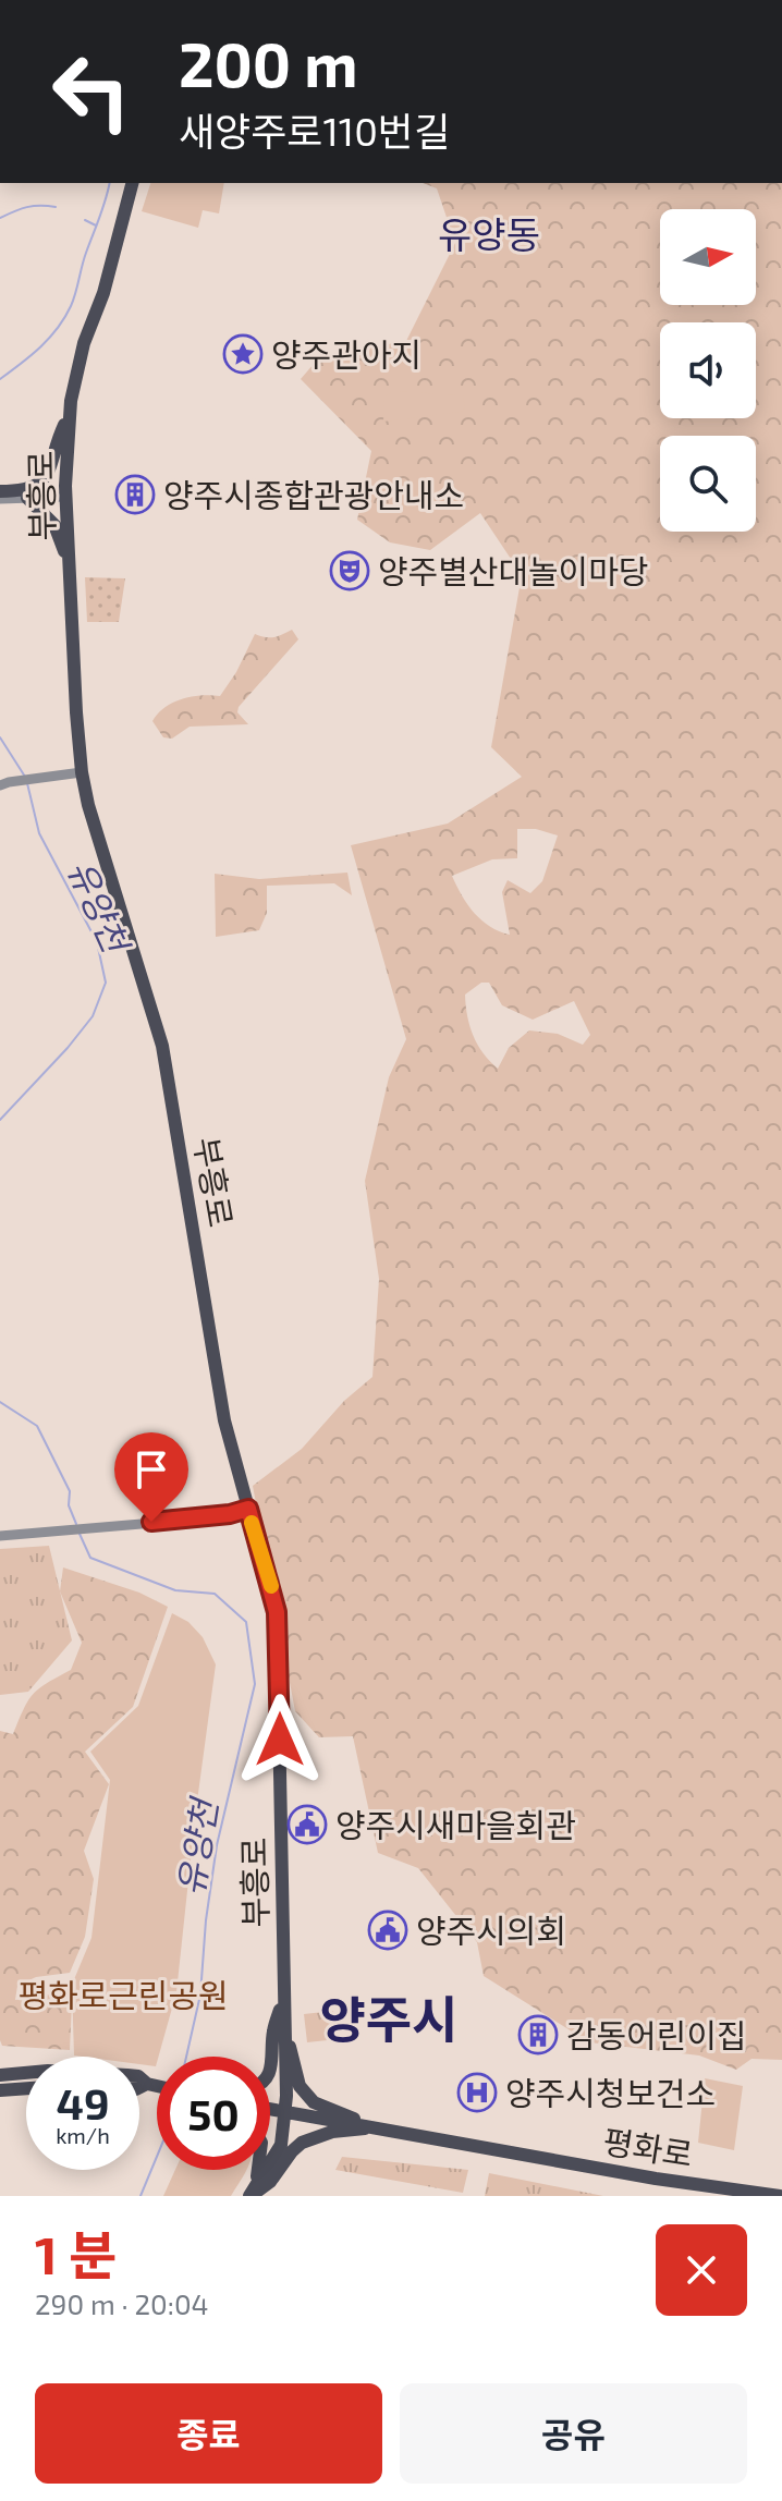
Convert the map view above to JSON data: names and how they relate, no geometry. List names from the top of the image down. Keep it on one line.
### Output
{"streets":{"main road":["부흥로","평화로"]},"crossings":[["부흥로","평화로"]],"districts":["유양동","양주시"],"water":["유양천"],"parks":["평화로근린공원"],"places":{"place":["양주관아지"],"building":["양주시종합관광안내소","감동어린이집"],"theatre":["양주별산대놀이마당"],"public building":["양주시새마을회관","양주시의회"],"hospital":["양주시청보건소"]},"north":"right","page":{"turn":["200 m","새양주로110번길"],"speed":"49 km/h","limit":"50","heading":["1 분","290 m · 20:04"],"buttons":["종료","공유"]}}
